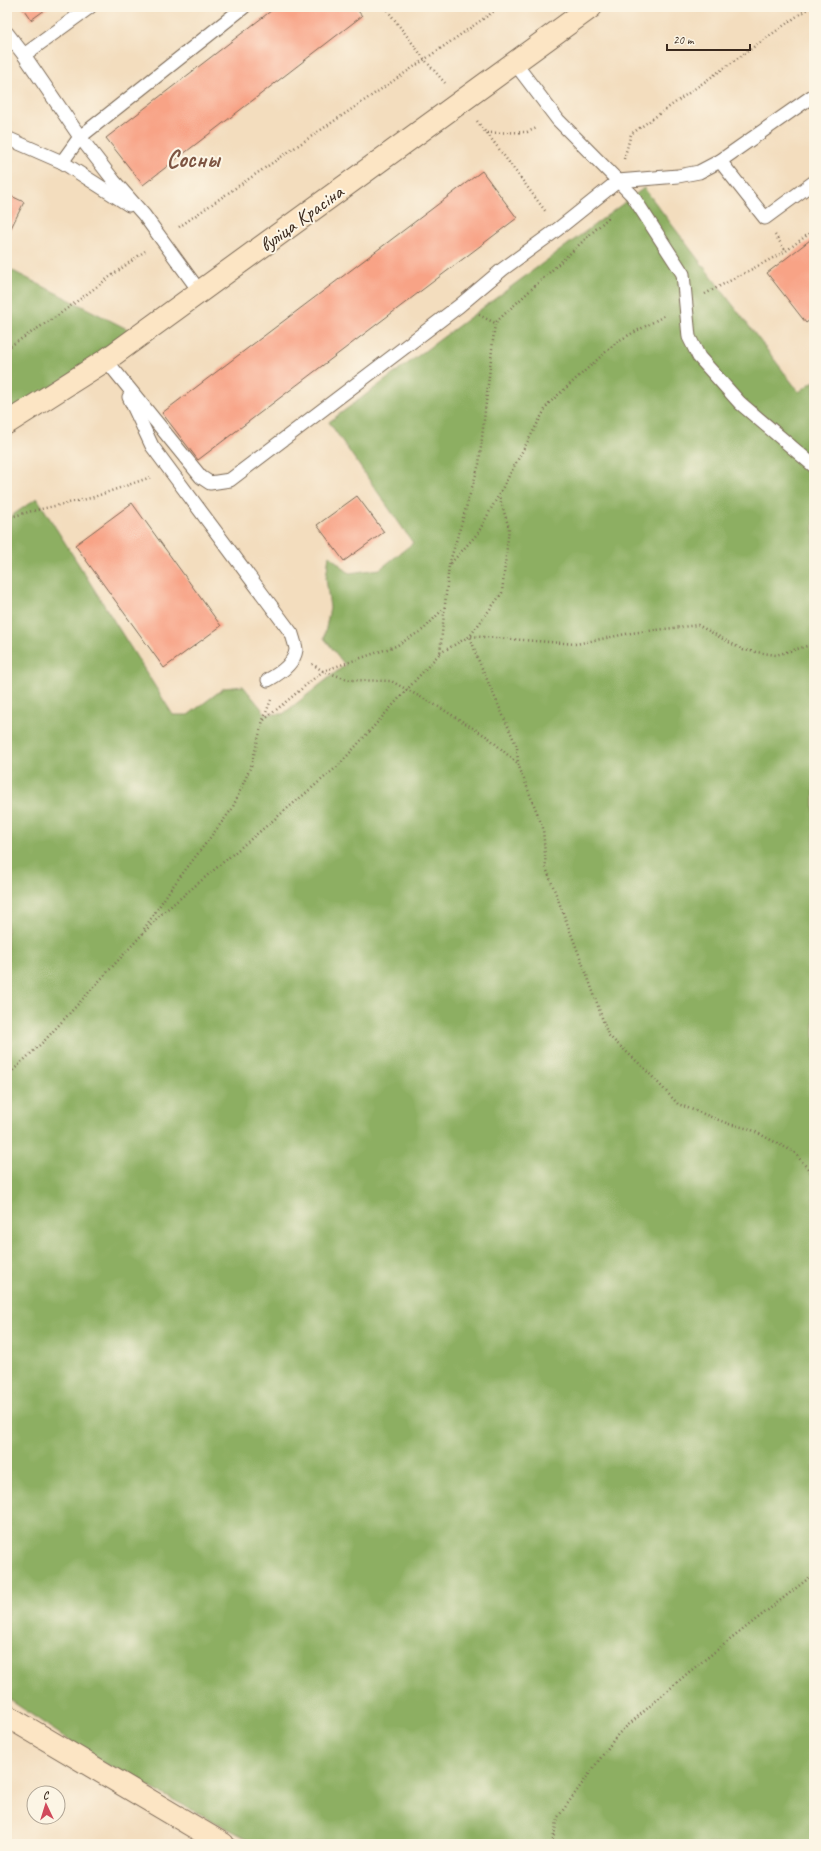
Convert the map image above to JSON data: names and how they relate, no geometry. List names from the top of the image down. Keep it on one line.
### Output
{"streets":{"street":["вуліца Красіна"]},"districts":["Сосны"],"scale_bar":"20 m","north":"top"}
